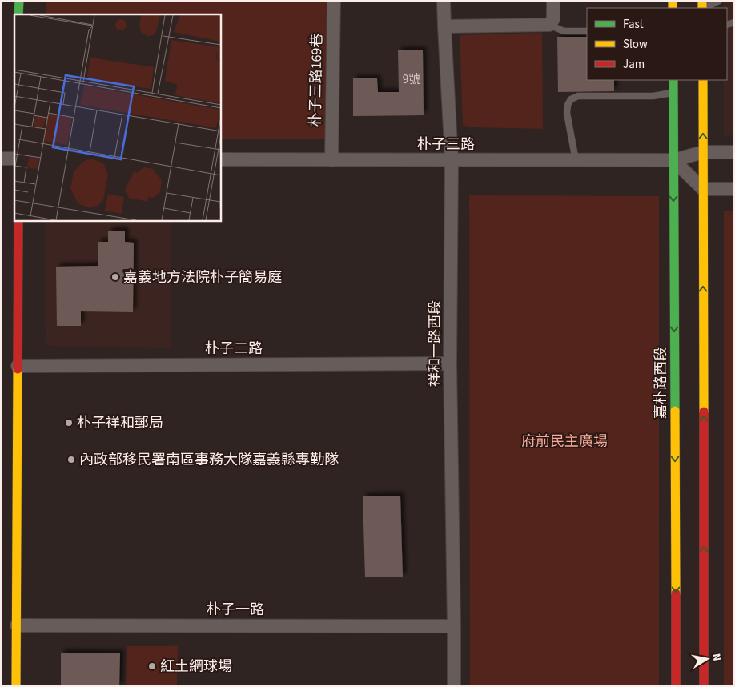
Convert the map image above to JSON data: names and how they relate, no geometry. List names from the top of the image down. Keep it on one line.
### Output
{"streets":{"main road":["嘉朴路西段"],"street":["朴子三路169巷","朴子三路","祥和一路西段","朴子二路","朴子一路"]},"crossings":[["朴子三路169巷","朴子三路"],["朴子三路","祥和一路西段"],["朴子三路","嘉朴路西段"],["祥和一路西段","朴子二路"],["祥和一路西段","朴子一路"]],"parks":["府前民主廣場"],"places":["嘉義地方法院朴子簡易庭","朴子祥和郵局","內政部移民署南區事務大隊嘉義縣專勤隊","紅土網球場"],"house_numbers":["9號"],"legend":["Fast","Slow","Jam"],"north":"right"}
